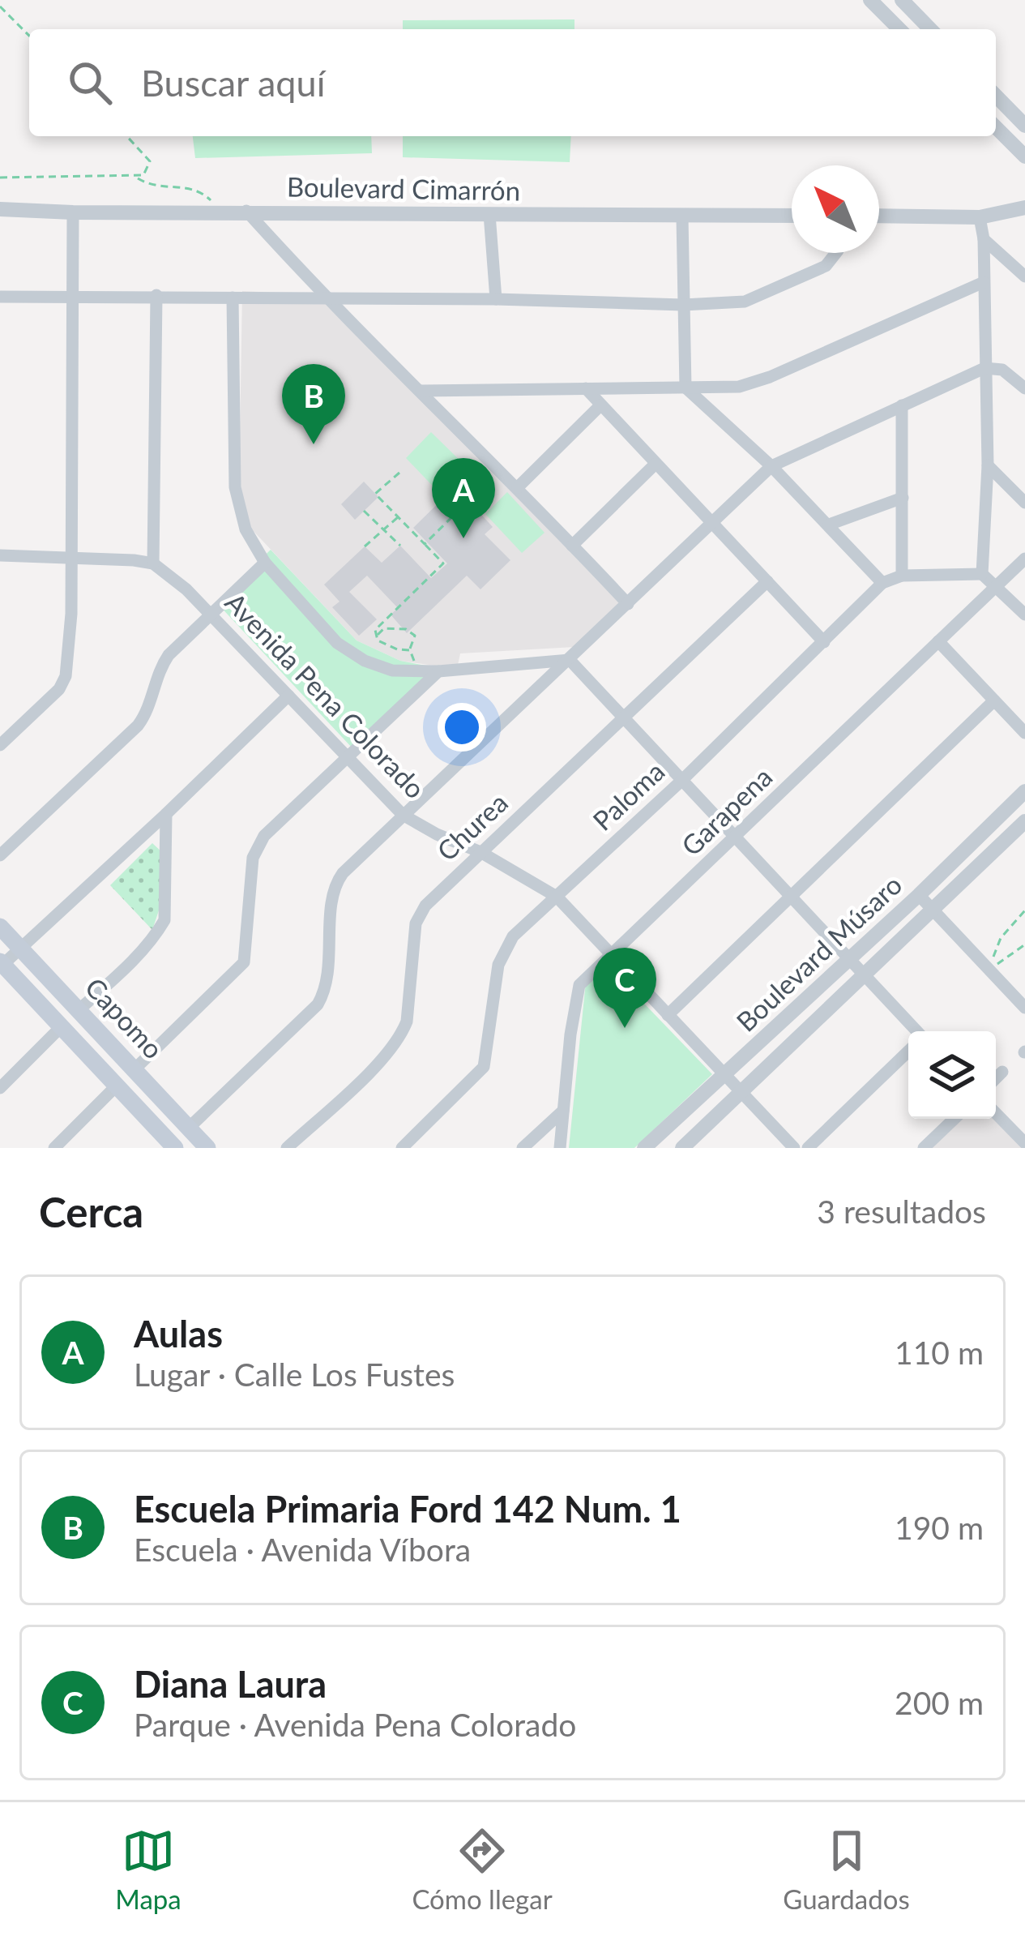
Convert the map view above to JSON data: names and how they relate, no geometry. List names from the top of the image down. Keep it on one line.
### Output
{"streets":{"main road":["Capomo"],"street":["Boulevard Cimarrón","Avenida Pena Colorado","Paloma","Garapena","Churea","Boulevard Músaro"]},"crossings":[["Avenida Pena Colorado","Paloma"],["Avenida Pena Colorado","Garapena"],["Avenida Pena Colorado","Churea"],["Avenida Pena Colorado","Boulevard Músaro"]],"north":"top left","page":{"search":"Buscar aquí","pins":["B","A","C"],"heading":["Cerca","3 resultados"],"list":[{"mark":"A","name":"Aulas","note":"Lugar · Calle Los Fustes","value":"110 m"},{"mark":"B","name":"Escuela Primaria Ford 142 Num. 1","note":"Escuela · Avenida Víbora","value":"190 m"},{"mark":"C","name":"Diana Laura","note":"Parque · Avenida Pena Colorado","value":"200 m"}],"nav":["Mapa","Cómo llegar","Guardados"]}}
